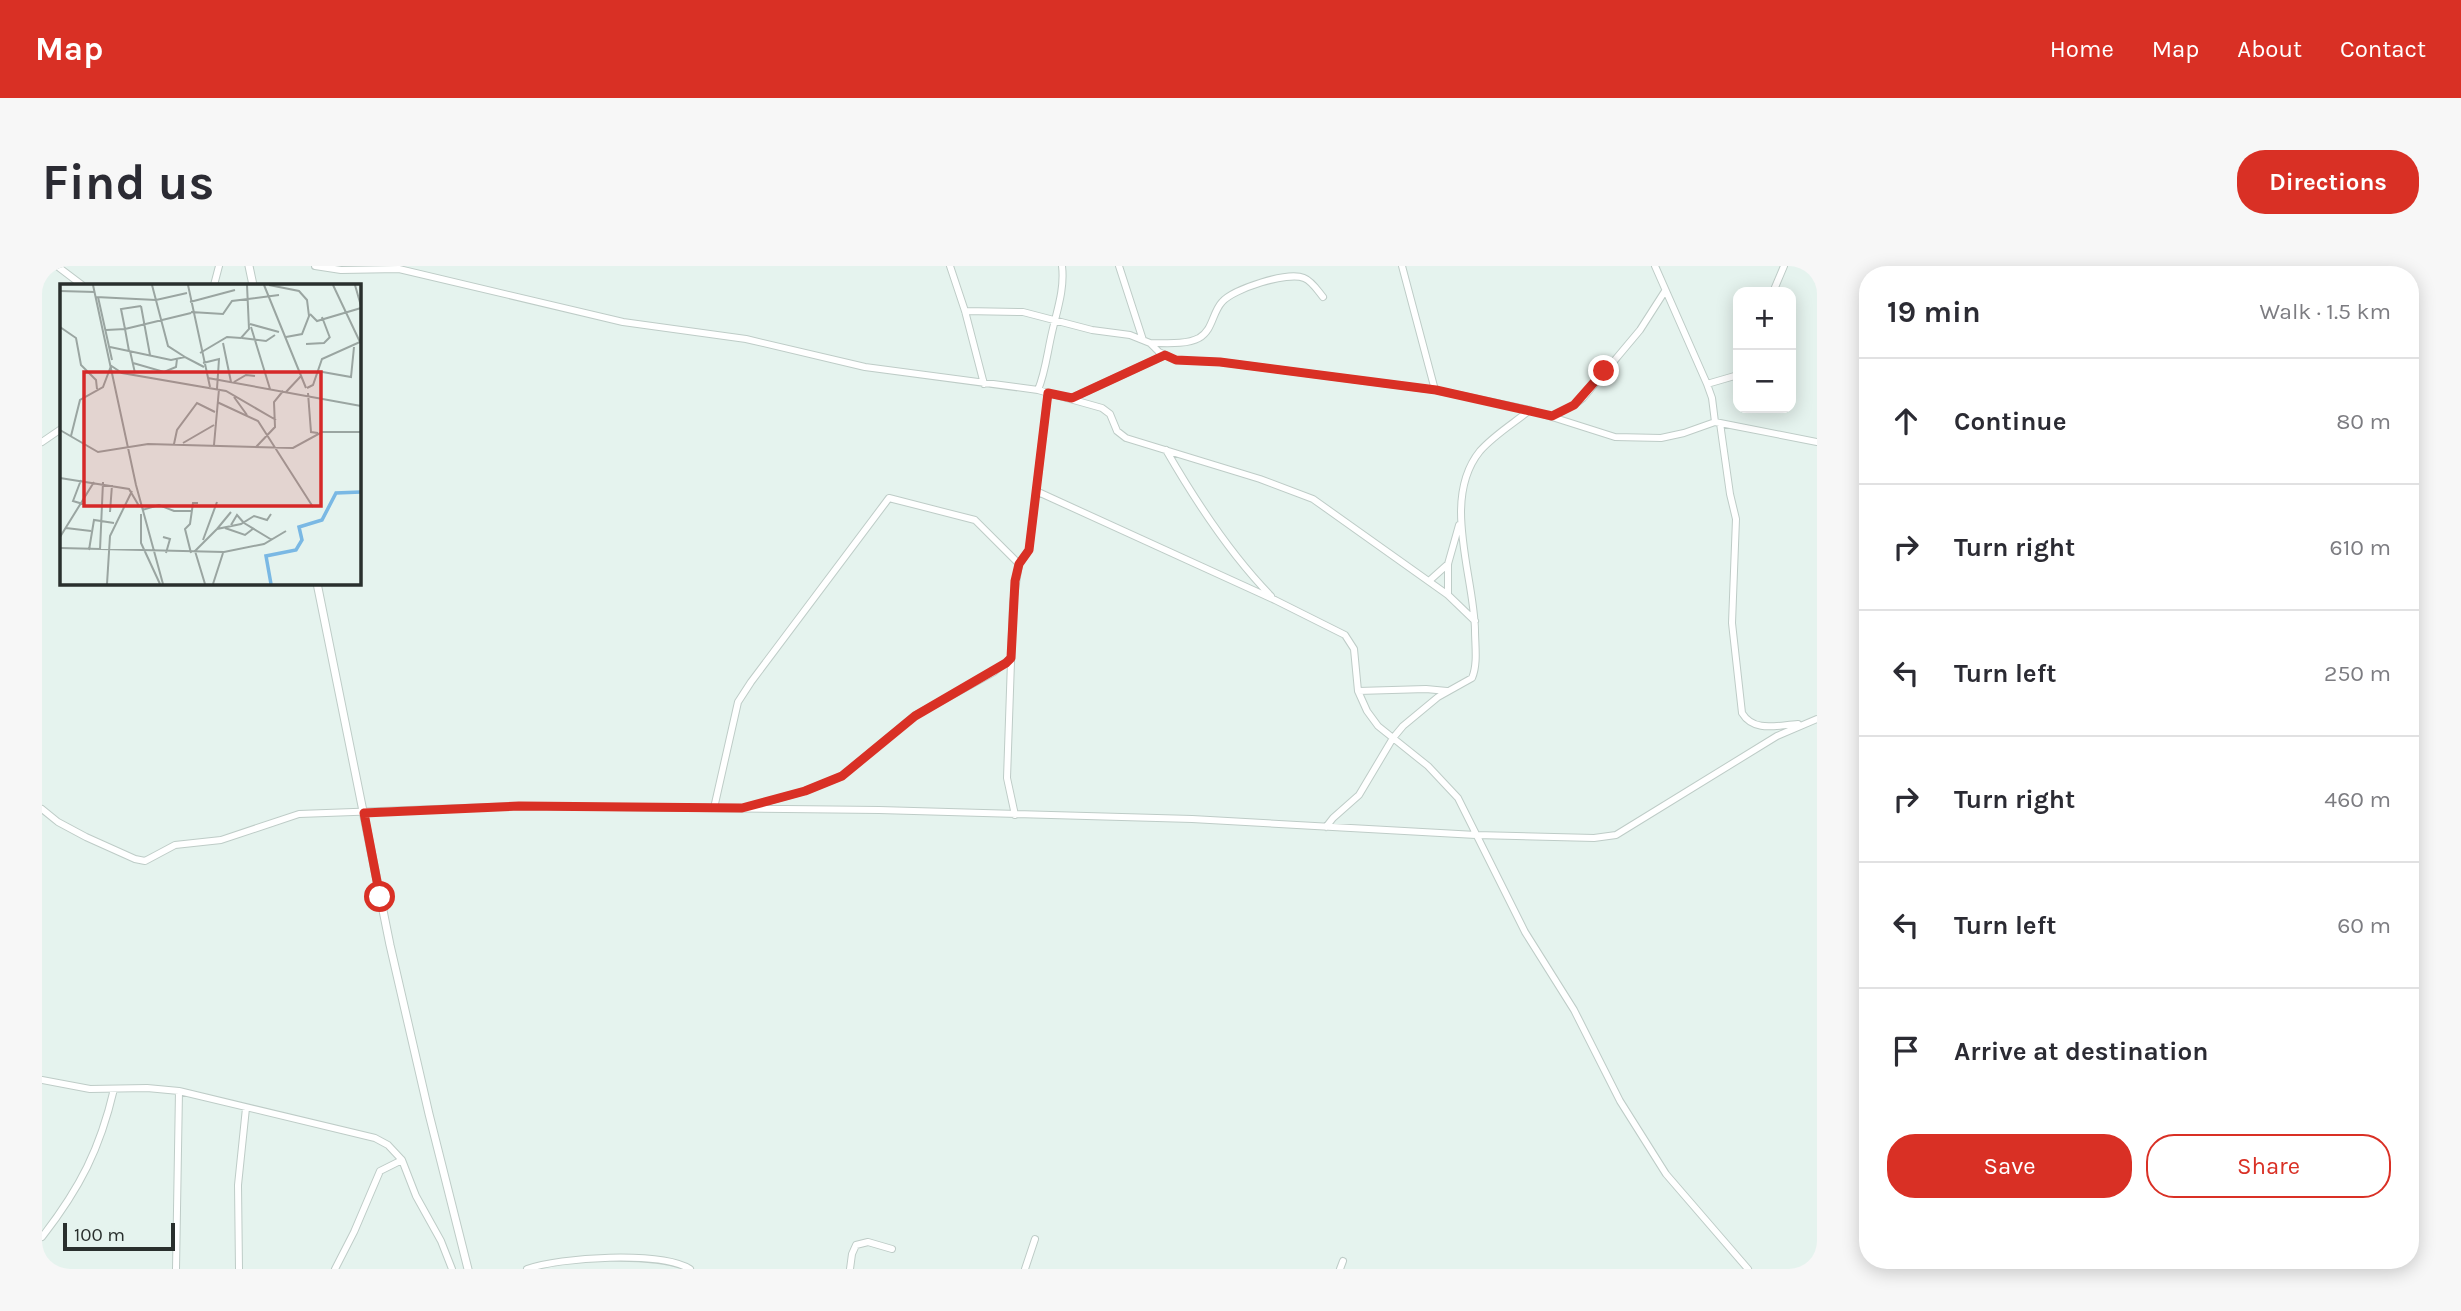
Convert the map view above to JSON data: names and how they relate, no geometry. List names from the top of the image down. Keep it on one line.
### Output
{"scale_bar":"100 m","page":{"header":"Map","nav":["Home","Map","About","Contact"],"buttons":["Directions",["Save","Share"]],"title":"Find us","heading":["19 min","Walk · 1.5 km"],"map_buttons":["+","−"],"list":[["Continue","80 m"],["Turn right","610 m"],["Turn left","250 m"],["Turn right","460 m"],["Turn left","60 m"],"Arrive at destination"],"scale":"100 m"}}
